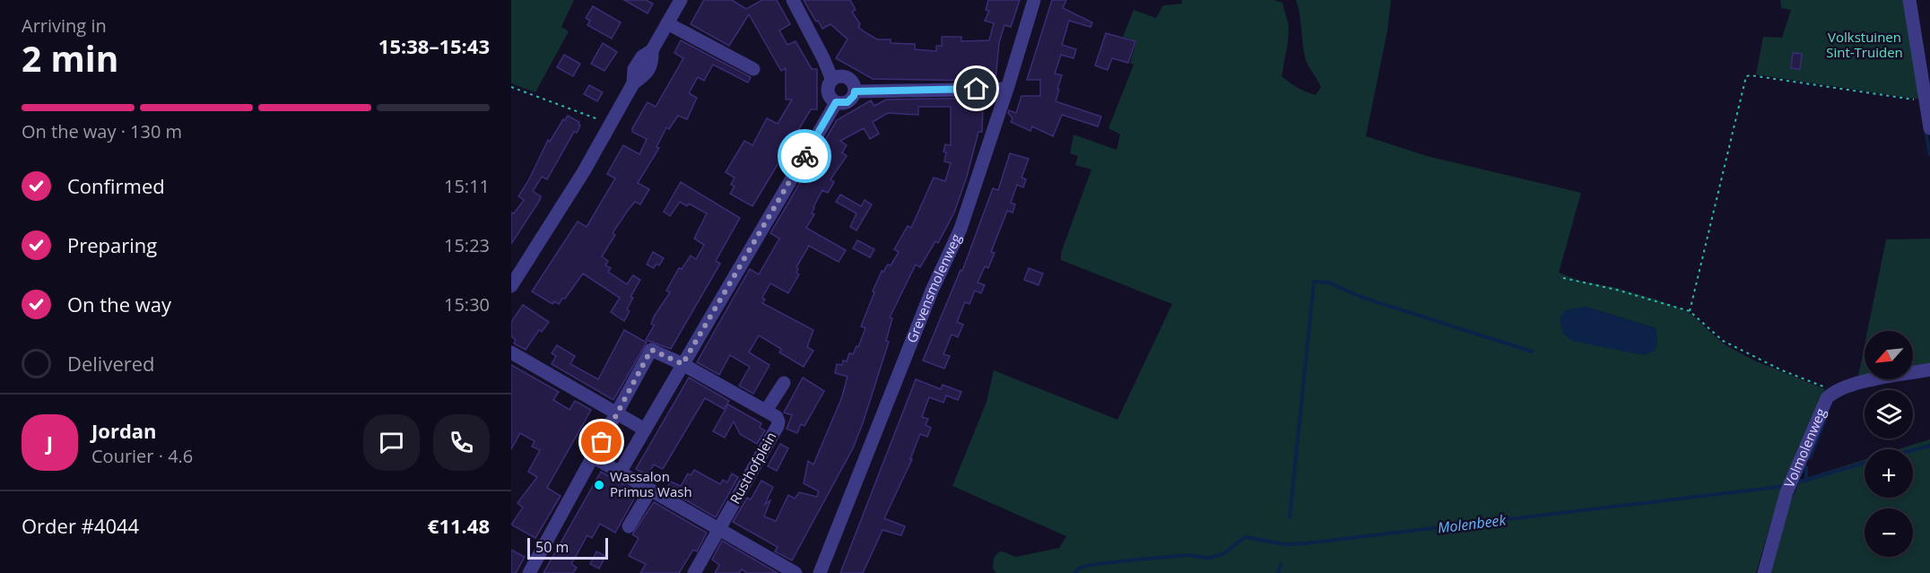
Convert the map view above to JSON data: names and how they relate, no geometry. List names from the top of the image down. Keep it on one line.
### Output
{"streets":{"street":["Grevensmolenweg","Volmolenweg","Rusthofplein"]},"water":["Molenbeek"],"parks":["Volkstuinen Sint-Truiden"],"places":["Wassalon Primus Wash"],"scale_bar":"50 m","north":"bottom left","page":{"heading":["2 min","Arriving in","15:38–15:43"],"panel":["Jordan","Courier · 4.6","Order #4044","€11.48"],"bar":"On the way · 130 m","list":[["Confirmed","15:11"],["Preparing","15:23"],["On the way","15:30"],"Delivered"],"map_buttons":["+","−"],"round":"J","scale":"50 m"}}
